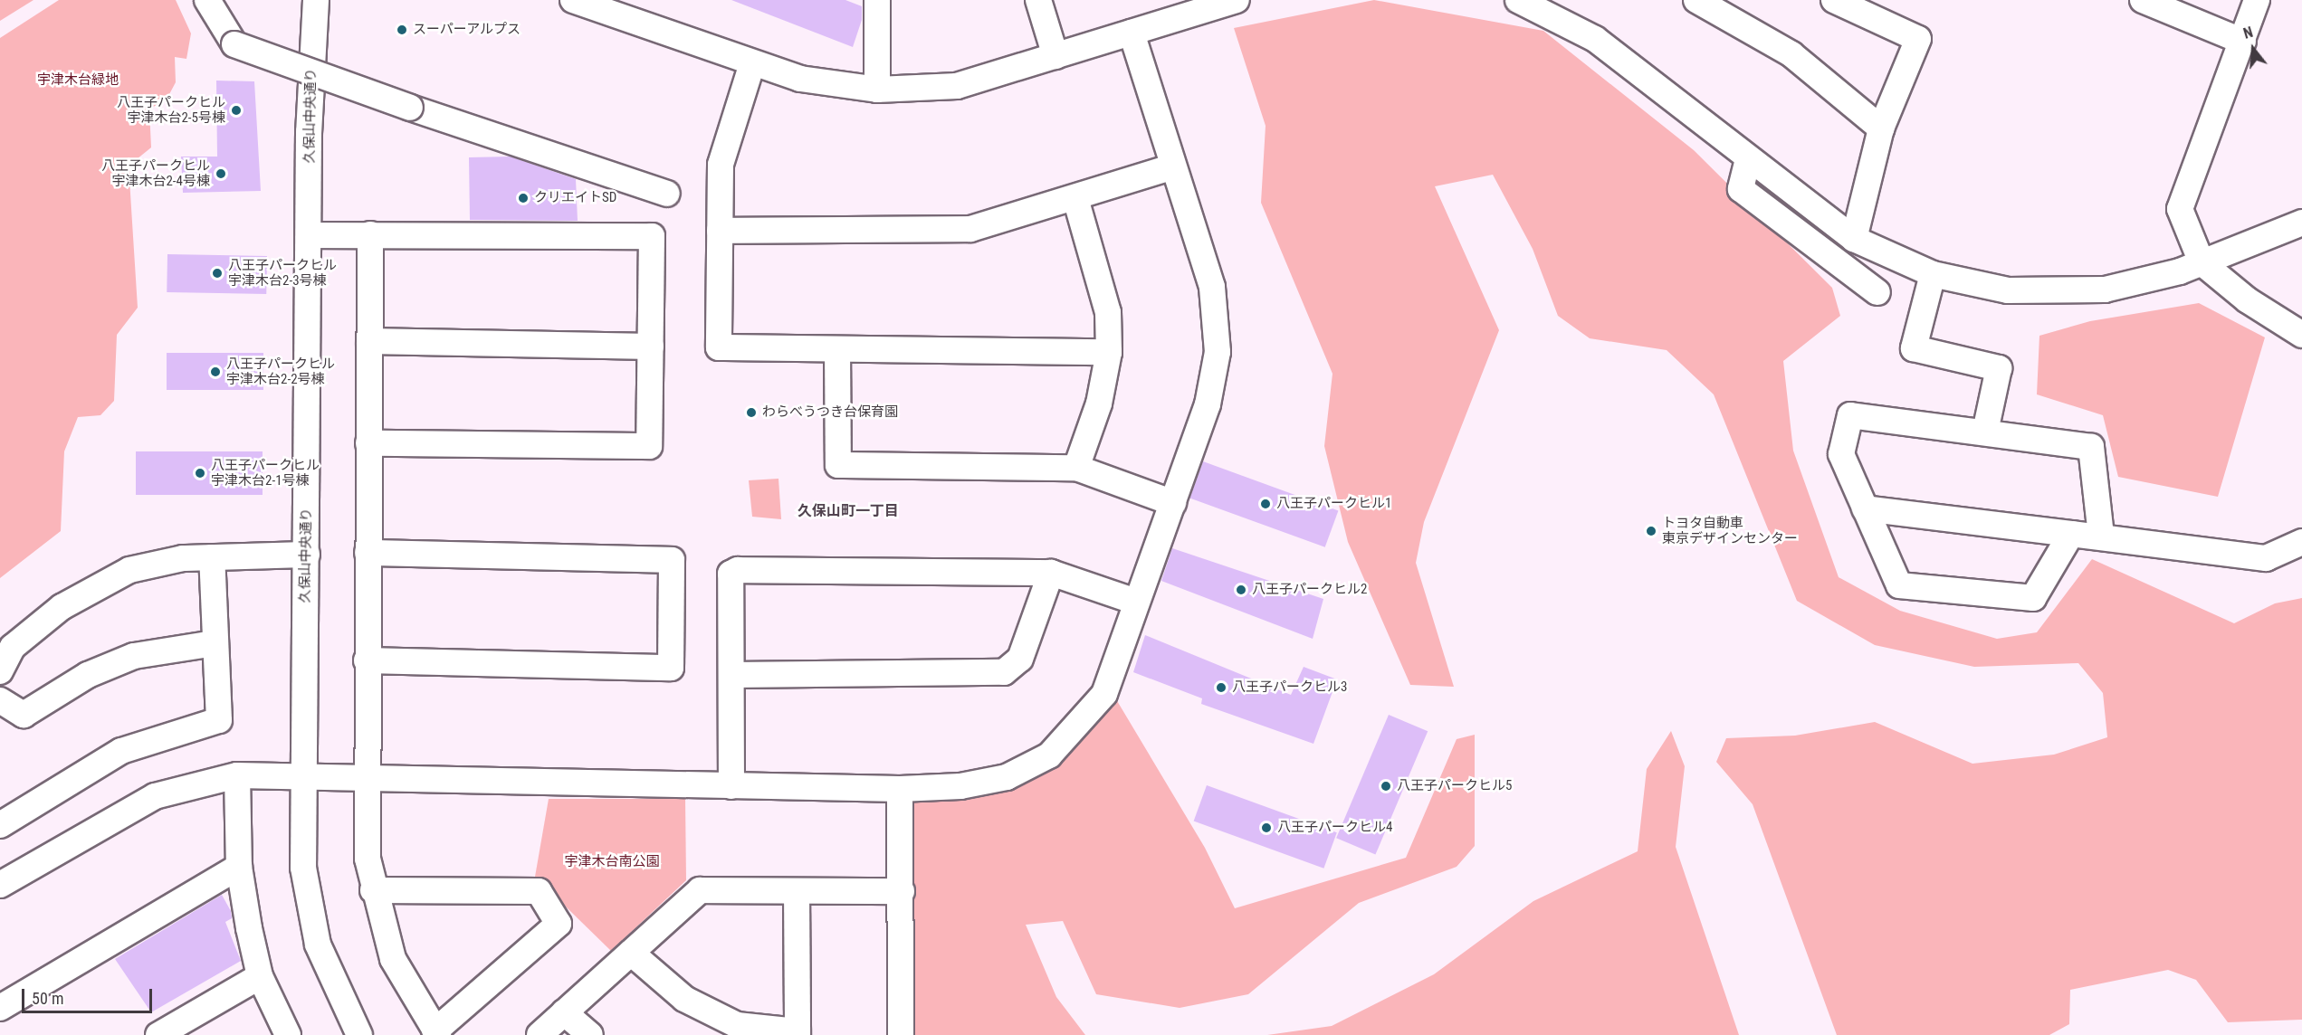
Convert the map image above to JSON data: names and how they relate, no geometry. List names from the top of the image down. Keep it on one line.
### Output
{"streets":{"street":["久保山中央通り"]},"districts":["久保山町一丁目"],"parks":["宇津木台緑地","宇津木台南公園"],"places":["スーパーアルプス","八王子パークヒル 宇津木台2-5号棟","八王子パークヒル 宇津木台2-4号棟","クリエイトSD","八王子パークヒル 宇津木台2-3号棟","八王子パークヒル 宇津木台2-2号棟","わらべうつき台保育園","八王子パークヒル 宇津木台2-1号棟","八王子パークヒル1","トヨタ自動車 東京デザインセンター","八王子パークヒル2","八王子パークヒル3","八王子パークヒル5","八王子パークヒル4"],"scale_bar":"50 m","north":"top"}
